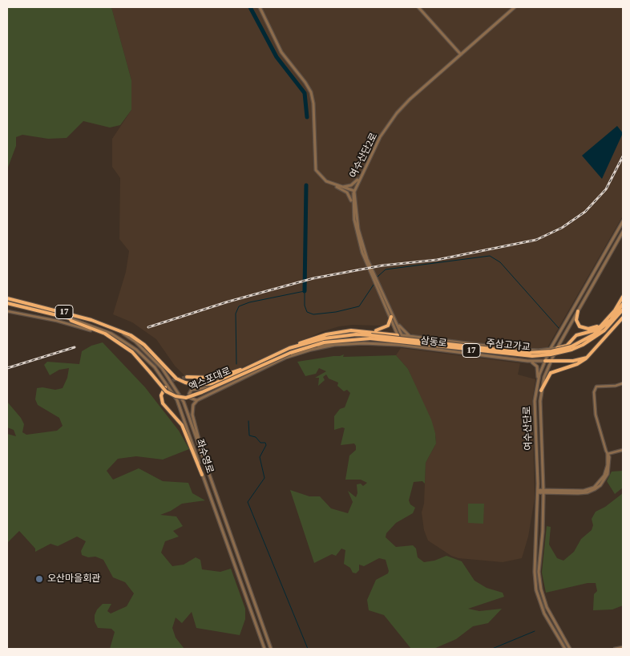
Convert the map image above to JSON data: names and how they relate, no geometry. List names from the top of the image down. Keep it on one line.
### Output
{"streets":{"highway":["17","주삼고가교","엑스포대로"],"street":["여수산단2로","삼동로","여수산단로","좌수영로"]},"crossings":[["17","주삼고가교"],["삼동로","여수산단로"],["주삼고가교","엑스포대로"],["엑스포대로","좌수영로"]],"places":["오산마을회관"]}
